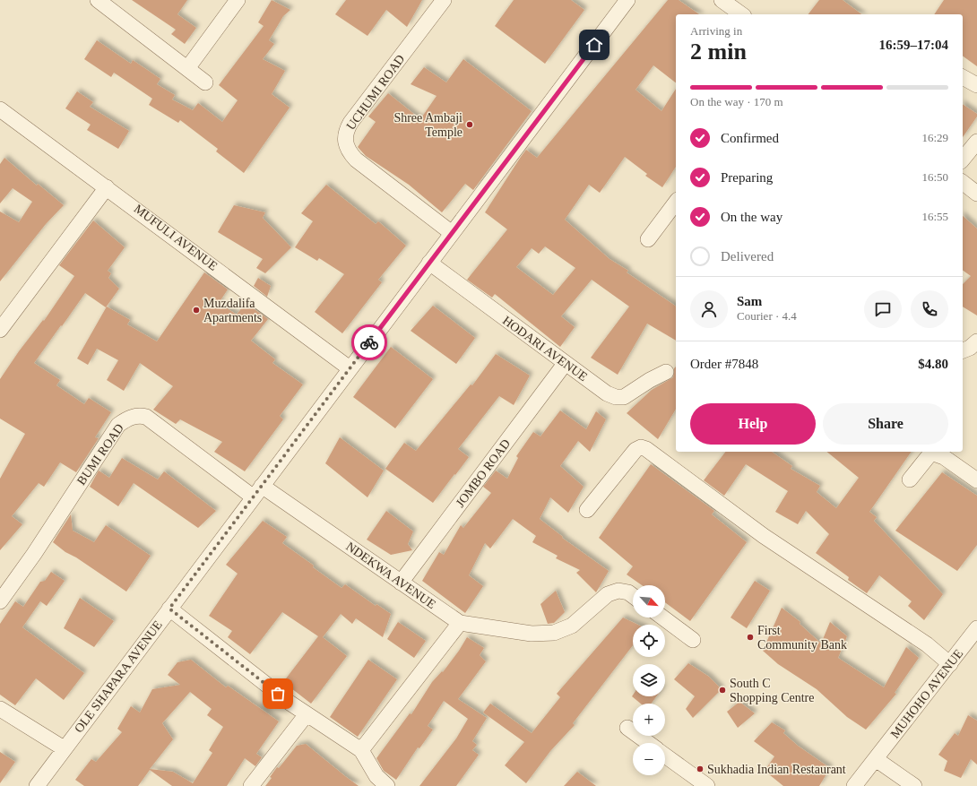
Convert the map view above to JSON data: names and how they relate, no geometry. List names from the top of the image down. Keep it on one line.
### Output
{"streets":{"street":["UCHUMI ROAD","MUFULI AVENUE","HODARI AVENUE","BUMI ROAD","JOMBO ROAD","NDEKWA AVENUE","OLE SHAPARA AVENUE","MUHOHO AVENUE"]},"crossings":[["UCHUMI ROAD","OLE SHAPARA AVENUE"],["MUFULI AVENUE","OLE SHAPARA AVENUE"],["HODARI AVENUE","JOMBO ROAD"],["HODARI AVENUE","OLE SHAPARA AVENUE"],["BUMI ROAD","NDEKWA AVENUE"],["BUMI ROAD","OLE SHAPARA AVENUE"],["JOMBO ROAD","NDEKWA AVENUE"],["NDEKWA AVENUE","OLE SHAPARA AVENUE"]],"places":["Shree Ambaji Temple","Muzdalifa Apartments","First Community Bank","South C Shopping Centre","Sukhadia Indian Restaurant"],"north":"bottom right","page":{"heading":["2 min","Arriving in","16:59–17:04"],"panel":["Sam","Courier · 4.4","Order #7848","$4.80"],"bar":"On the way · 170 m","list":[["Confirmed","16:29"],["Preparing","16:50"],["On the way","16:55"],"Delivered"],"buttons":["Help","Share"],"map_buttons":["+","−"]}}
